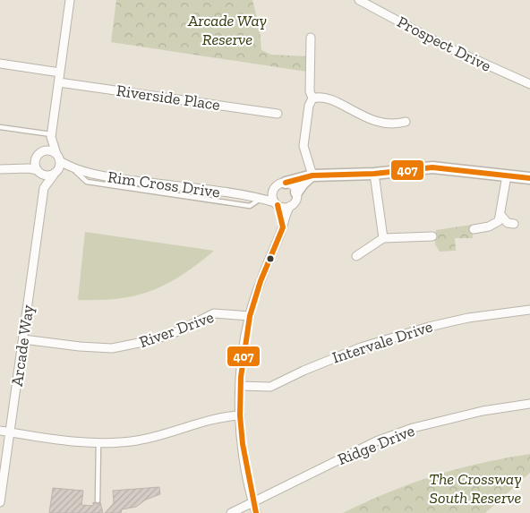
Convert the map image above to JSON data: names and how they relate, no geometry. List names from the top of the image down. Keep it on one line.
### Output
{"streets":{"street":["Prospect Drive","Riverside Place","Rim Cross Drive","River Drive","Intervale Drive","Arcade Way","Ridge Drive"]},"crossings":[["Rim Cross Drive","Arcade Way"],["River Drive","Arcade Way"]],"parks":["Arcade Way Reserve","The Crossway South Reserve"],"lines":["transit line 407"]}
